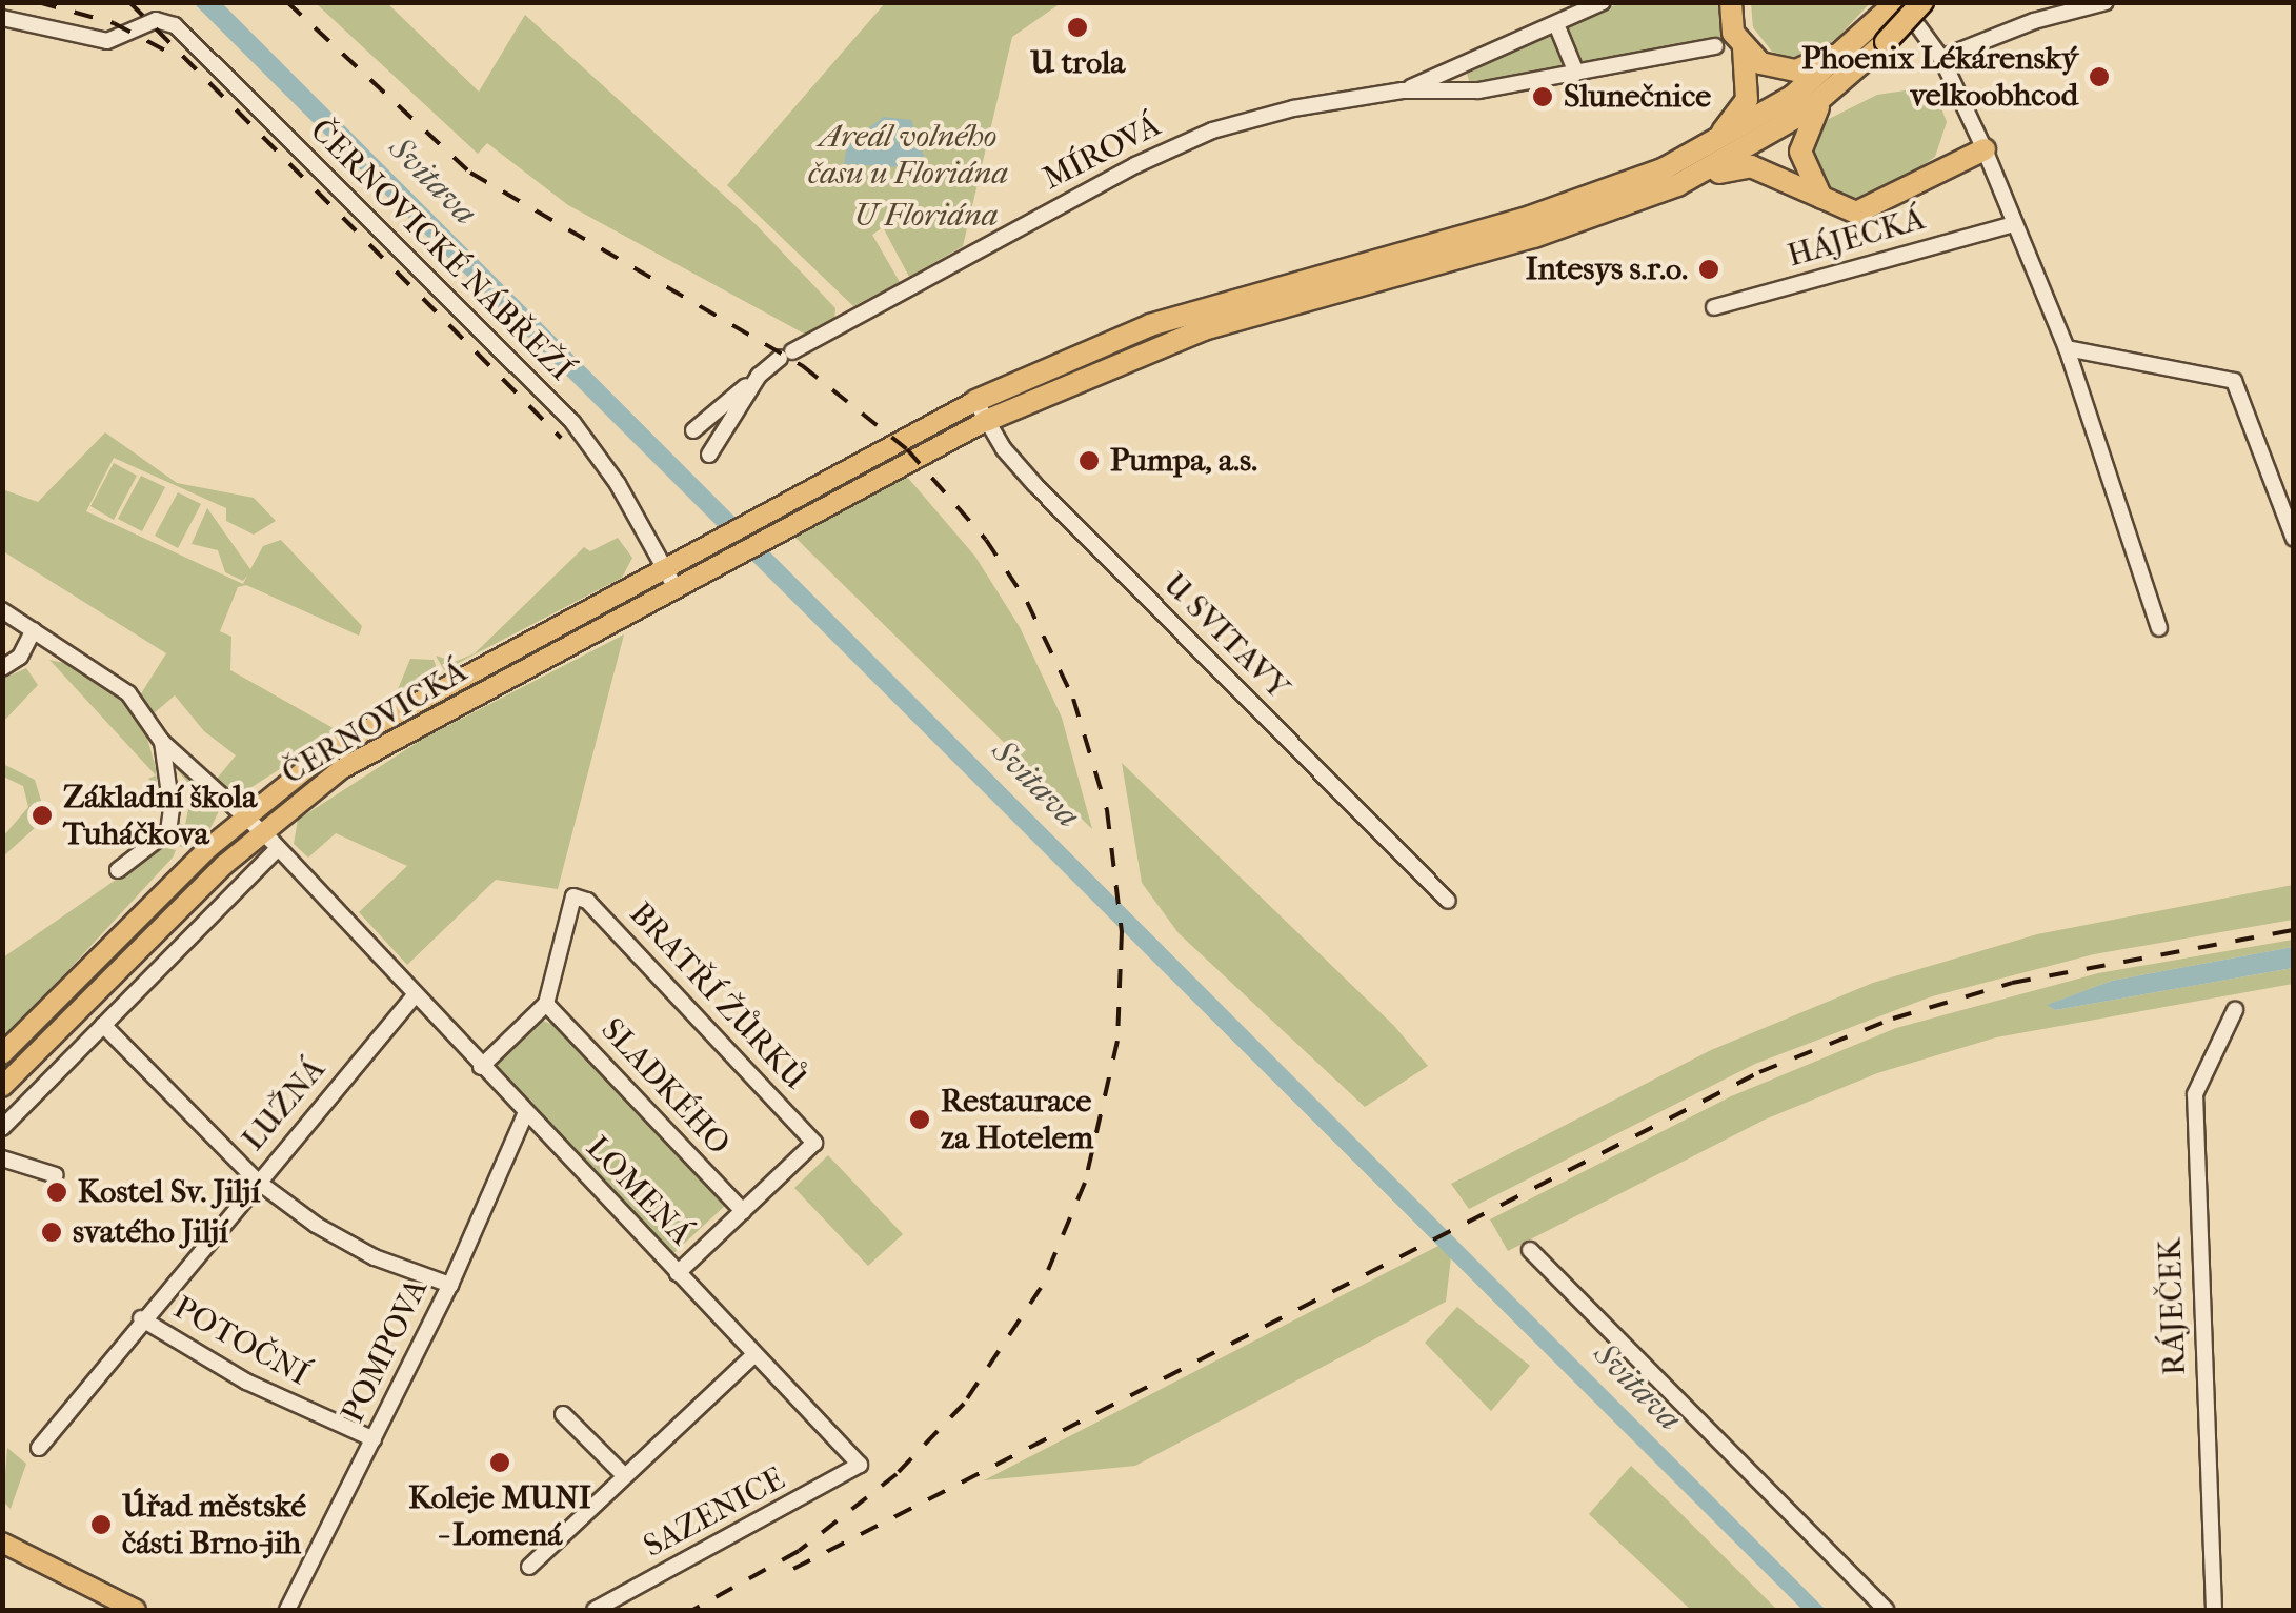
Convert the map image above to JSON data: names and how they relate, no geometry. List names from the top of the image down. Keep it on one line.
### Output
{"streets":{"main road":["ČERNOVICKÁ"],"street":["MÍROVÁ","HÁJECKÁ","ČERNOVICKÉ NÁBŘEŽÍ","U SVITAVY","BRATŘÍ ŽŮRKŮ","SLADKÉHO","LUŽNÁ","LOMENÁ","RÁJEČEK","POTOČNÍ","POMPOVA","SAZENICE"]},"crossings":[["ČERNOVICKÉ NÁBŘEŽÍ","ČERNOVICKÁ"],["U SVITAVY","ČERNOVICKÁ"],["ČERNOVICKÁ","LOMENÁ"],["BRATŘÍ ŽŮRKŮ","SLADKÉHO"],["LUŽNÁ","LOMENÁ"],["LUŽNÁ","POTOČNÍ"],["LOMENÁ","POMPOVA"],["LOMENÁ","SAZENICE"],["POTOČNÍ","POMPOVA"]],"water":["Svitava"],"parks":["Areál volného času u Floriána","U Floriána"],"places":["U trola","Phoenix Lékárenský velkoobhcod","Slunečnice","Intesys s.r.o.","Pumpa, a.s.","Základní škola Tuháčkova","Restaurace za Hotelem","Kostel Sv. Jiljí","svatého Jiljí","Koleje MUNI - Lomená","Úřad městské části Brno-jih"]}
